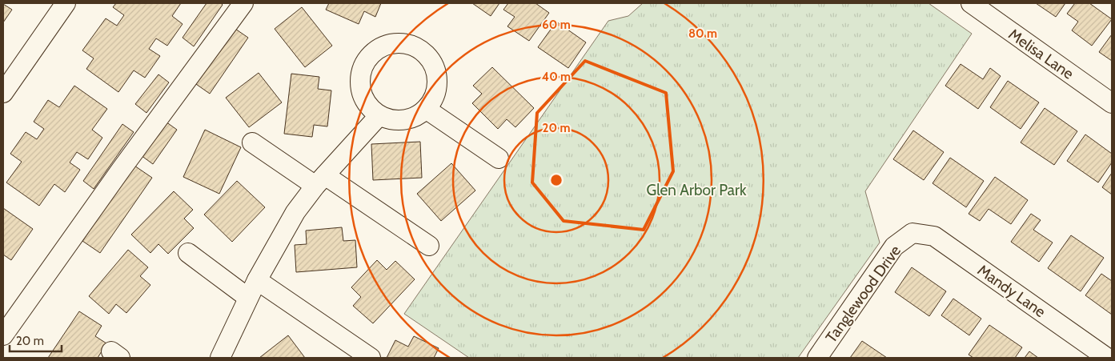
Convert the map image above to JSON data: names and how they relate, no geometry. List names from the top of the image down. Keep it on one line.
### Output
{"streets":{"street":["Melisa Lane","Mandy Lane","Tanglewood Drive"]},"crossings":[["Mandy Lane","Tanglewood Drive"]],"parks":["Glen Arbor Park"],"scale_bar":"20 m","rings":["60 m","80 m","40 m","20 m"]}
